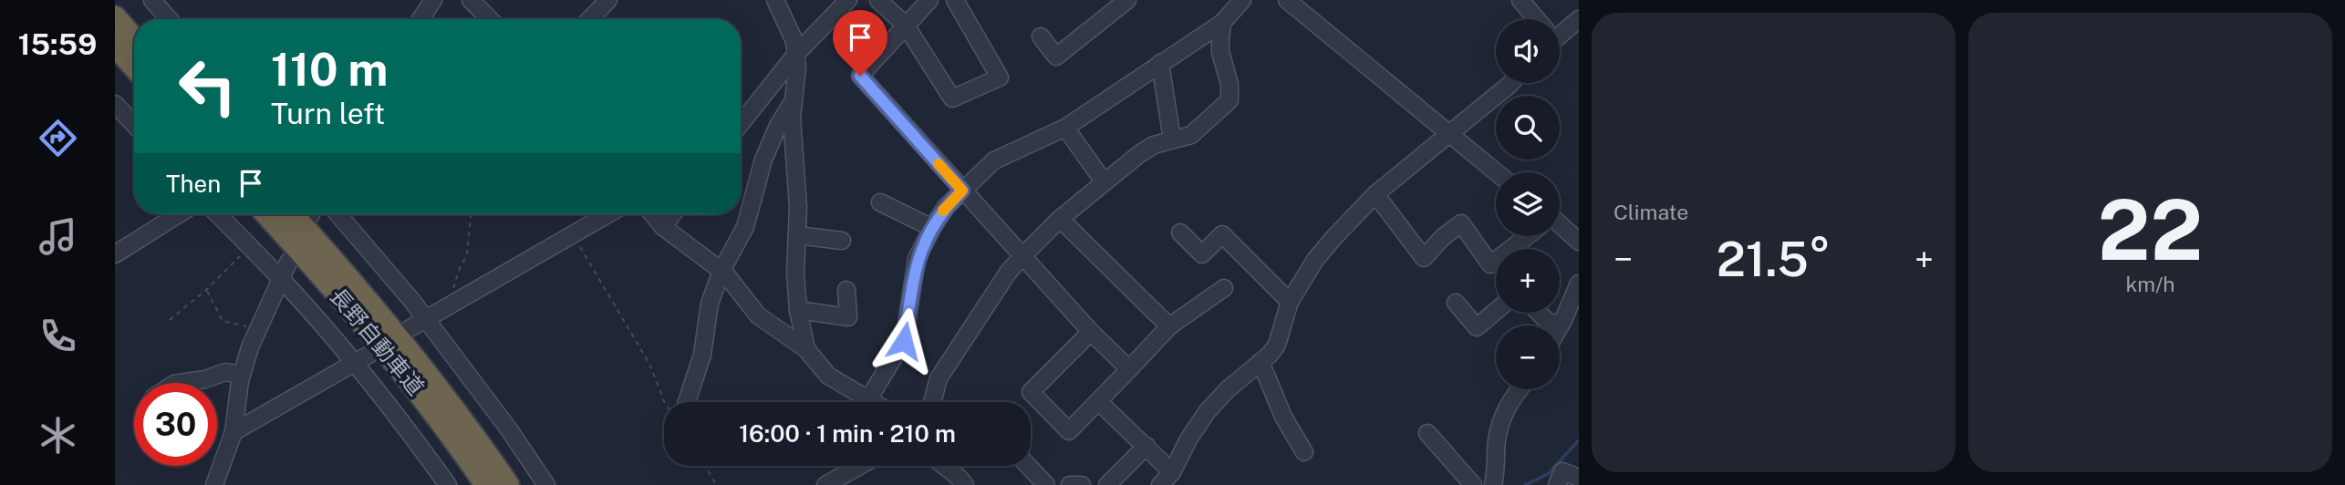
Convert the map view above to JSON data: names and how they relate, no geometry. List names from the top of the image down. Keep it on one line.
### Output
{"streets":{"highway":["長野自動車道"]},"page":{"tabs":"15:59","tile":["Climate",["22","km/h"]],"map_buttons":["+","−"],"turn":["110 m","Turn left"],"then":"Then","heat":["−","21.5°","+"],"limit":"30","trip":"16:00 · 1 min · 210 m"}}
